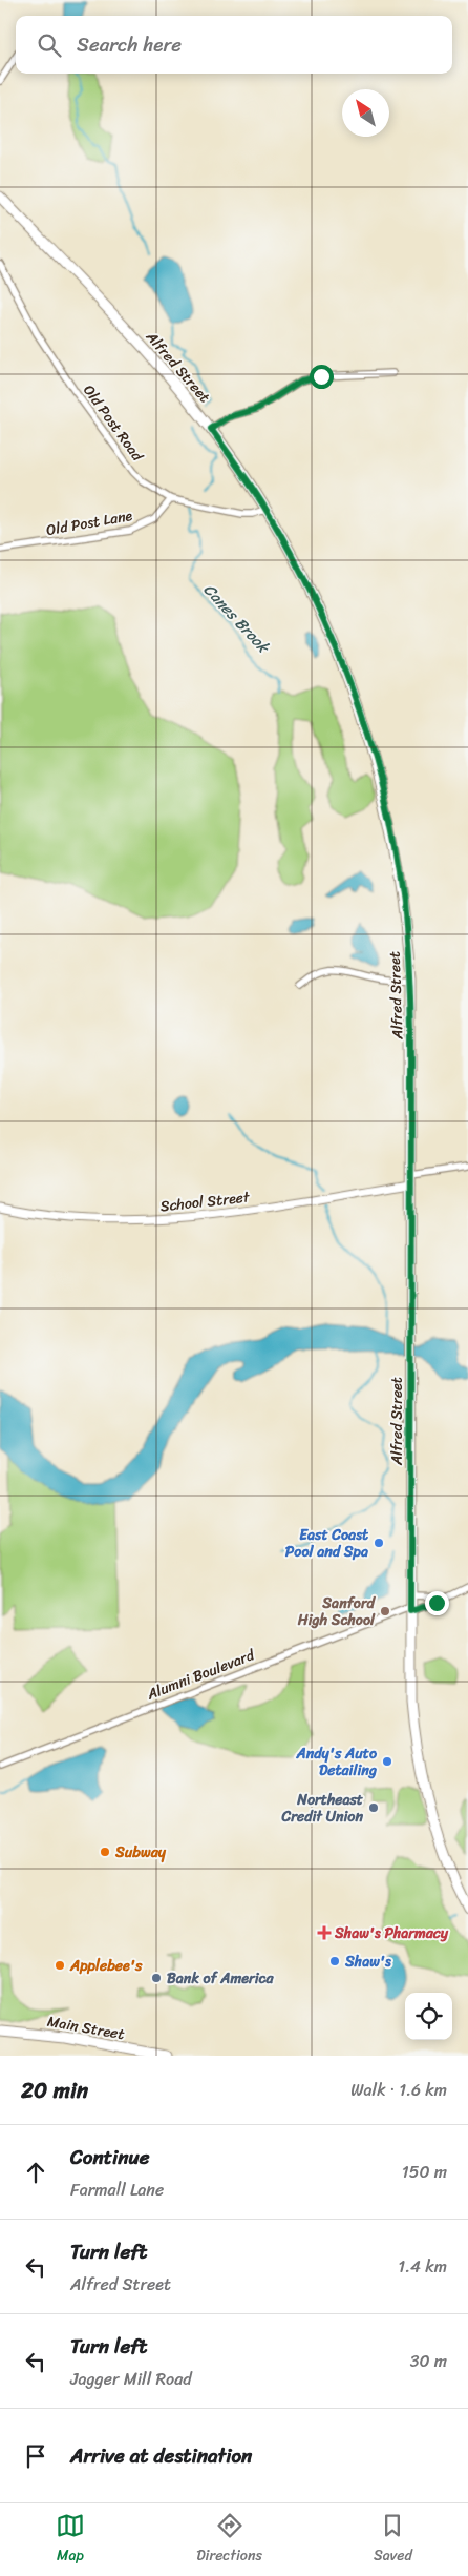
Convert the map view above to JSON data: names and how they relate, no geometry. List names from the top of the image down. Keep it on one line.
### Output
{"streets":{"main road":["Alfred Street","Main Street"],"street":["Old Post Road","Old Post Lane","School Street","Alumni Boulevard"]},"crossings":[["Alfred Street","Old Post Road"],["Alfred Street","School Street"],["Alfred Street","Alumni Boulevard"],["Old Post Road","Old Post Lane"]],"water":["Canes Brook"],"places":{"other":["East Coast Pool and Spa","Sanford High School","Andy's Auto Detailing","Northeast Credit Union","Subway","Shaw's","Applebee's","Bank of America"],"health":["Shaw's Pharmacy"]},"north":"top left","page":{"search":"Search here","heading":["20 min","Walk · 1.6 km"],"list":[["Continue","Farmall Lane","150 m"],["Turn left","Alfred Street","1.4 km"],["Turn left","Jagger Mill Road","30 m"],"Arrive at destination"],"nav":["Map","Directions","Saved"]}}
